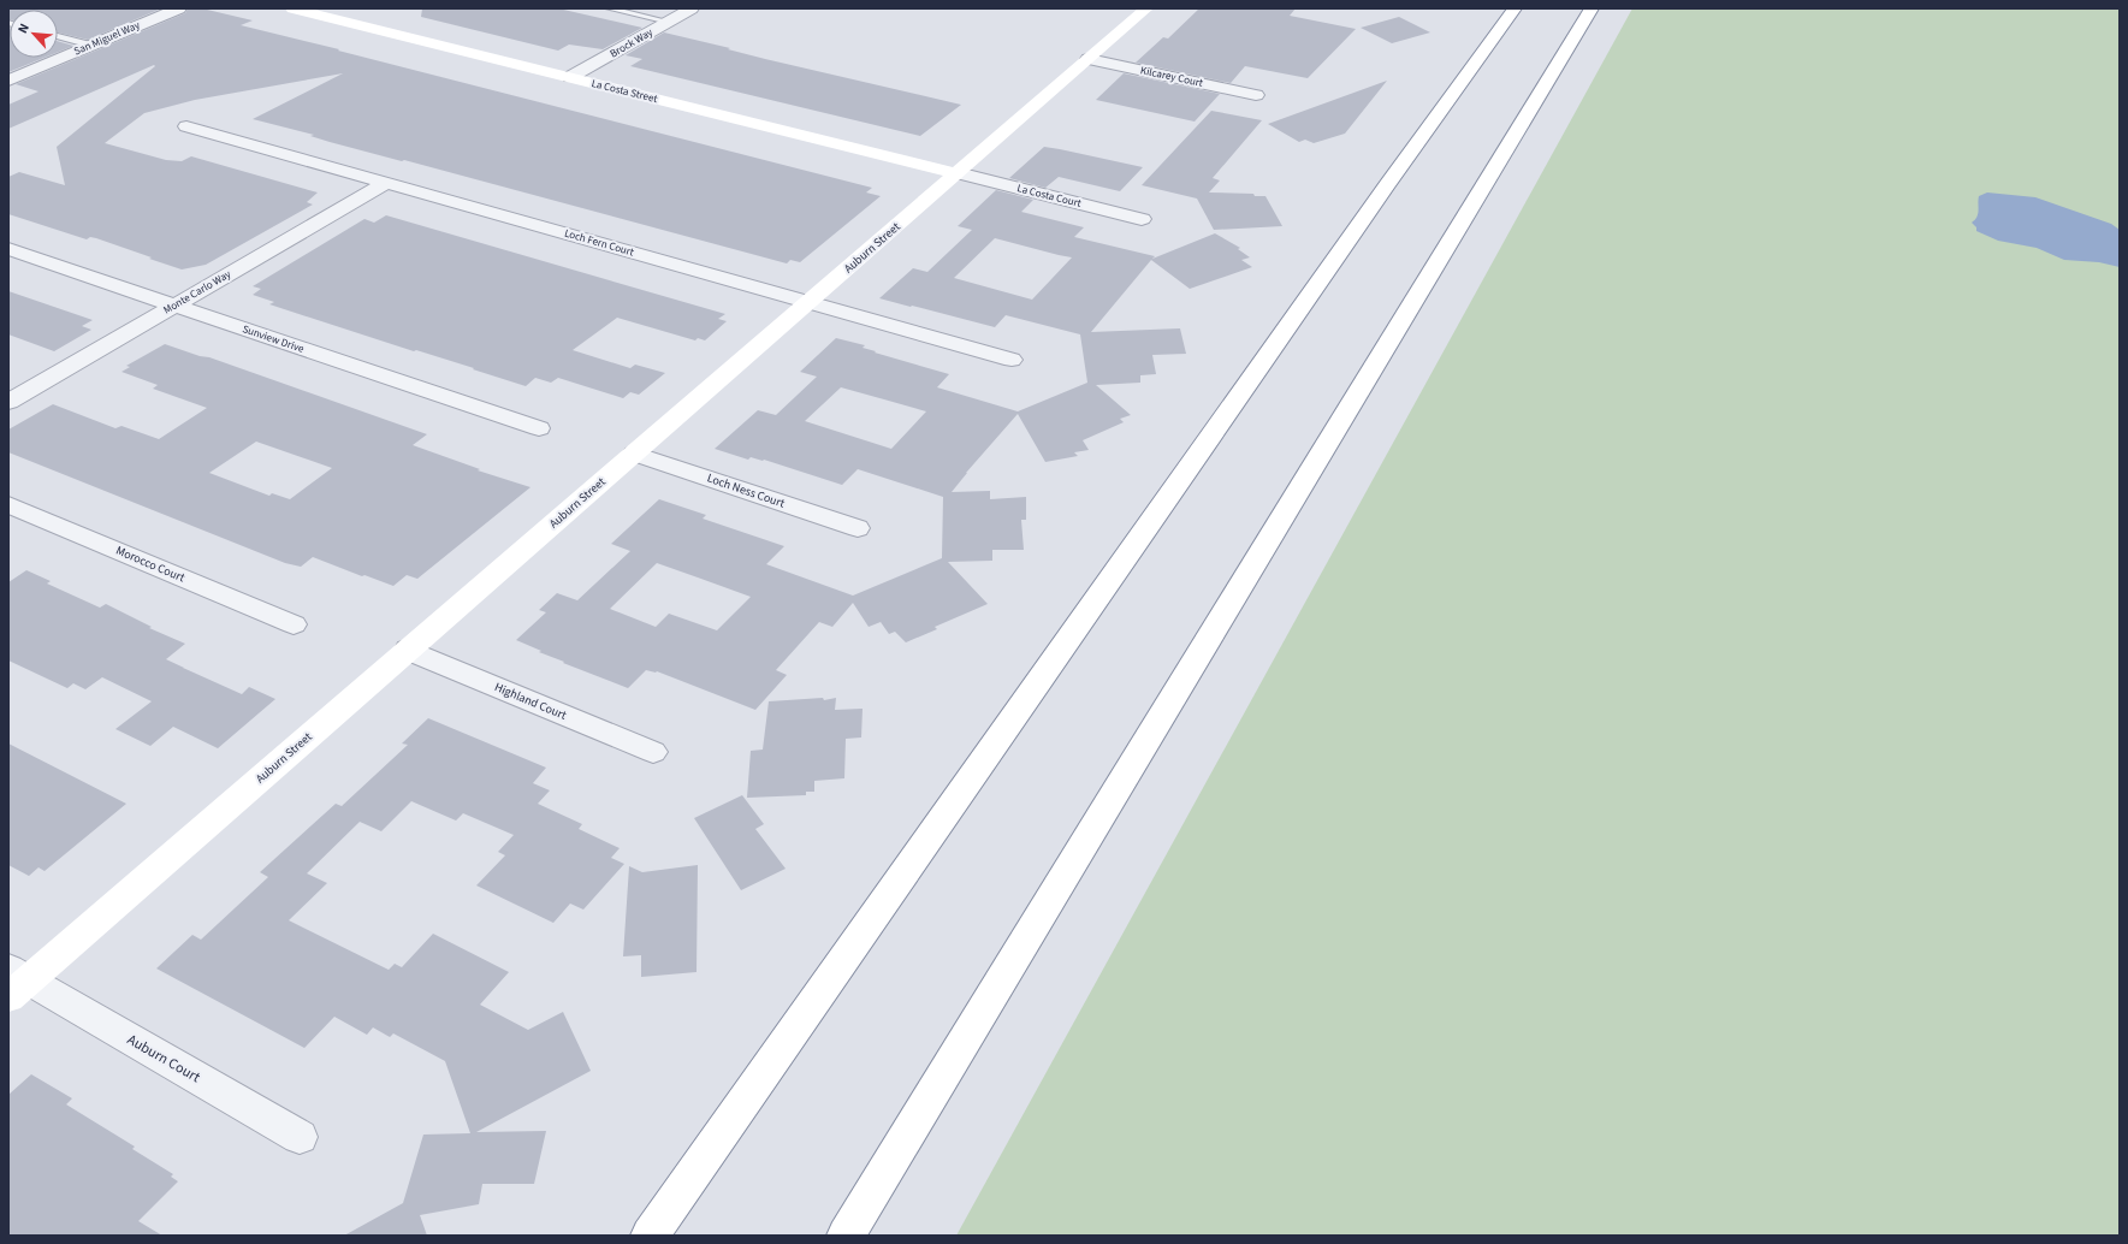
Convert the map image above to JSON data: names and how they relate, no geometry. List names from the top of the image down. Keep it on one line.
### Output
{"streets":{"main road":["La Costa Street","Auburn Street"],"street":["San Miguel Way","Brock Way","Kilcarey Court","La Costa Court","Loch Fern Court","Monte Carlo Way","Sunview Drive","Loch Ness Court","Morocco Court","Highland Court","Auburn Court"]},"crossings":[["Brock Way","La Costa Street"],["Kilcarey Court","Auburn Street"],["La Costa Street","La Costa Court"],["La Costa Street","Auburn Street"],["La Costa Court","Auburn Street"],["Loch Fern Court","Auburn Street"],["Loch Fern Court","Monte Carlo Way"],["Auburn Street","Loch Ness Court"],["Auburn Street","Highland Court"],["Auburn Street","Auburn Court"],["Monte Carlo Way","Sunview Drive"]],"north":"top left"}
